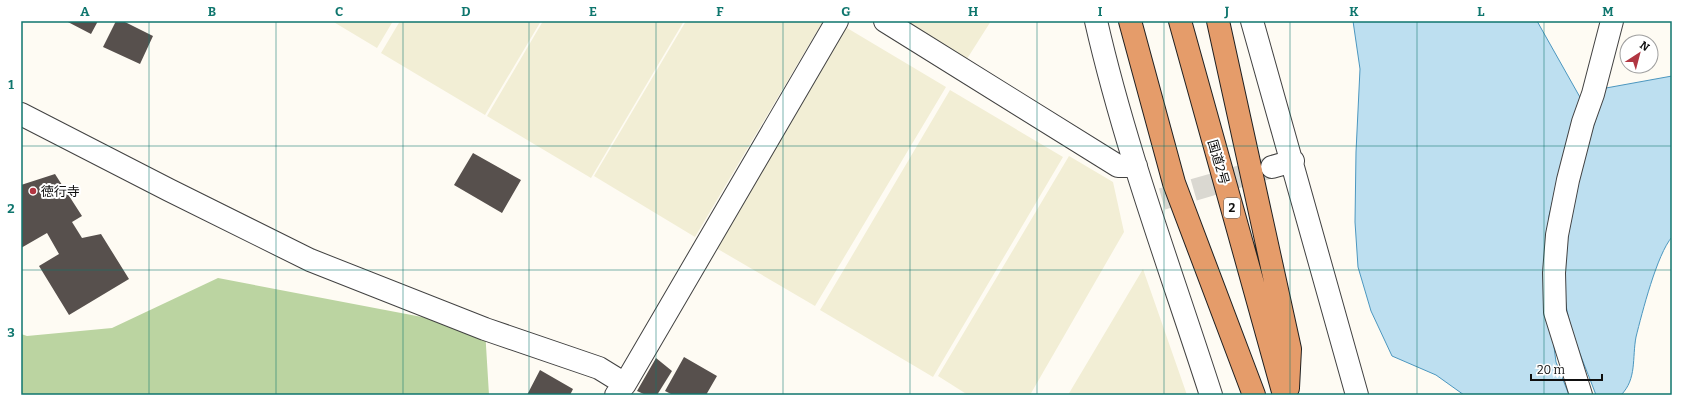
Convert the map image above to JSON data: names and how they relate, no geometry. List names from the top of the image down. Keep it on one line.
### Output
{"streets":{"highway":["国道2号","2"]},"places":["徳行寺"],"scale_bar":"20 m","north":"top right","grid":{"columns":["A","B","C","D","E","F","G","H","I","J","K","L","M"],"rows":["1","2","3"]}}
